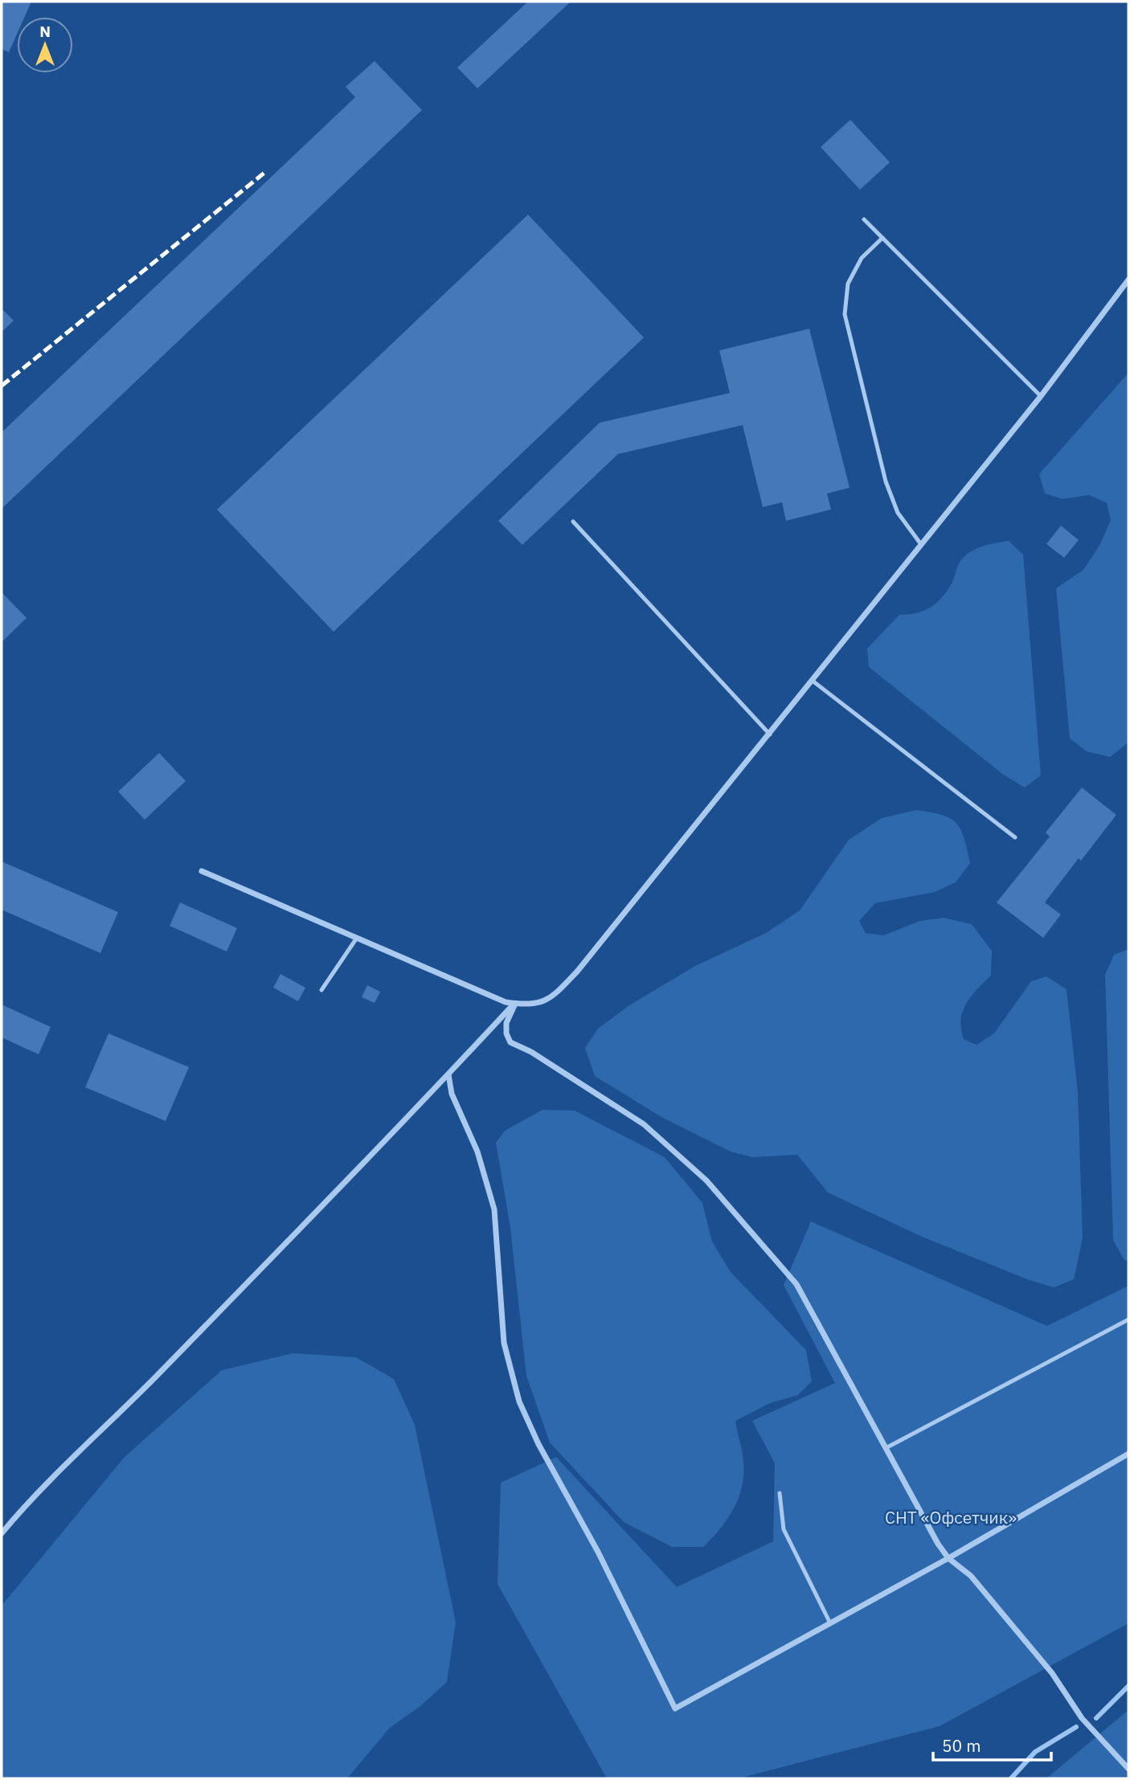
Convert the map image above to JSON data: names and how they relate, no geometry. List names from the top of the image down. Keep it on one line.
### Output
{"parks":["СНТ «Офсетчик»"],"scale_bar":"50 m","north":"top"}
